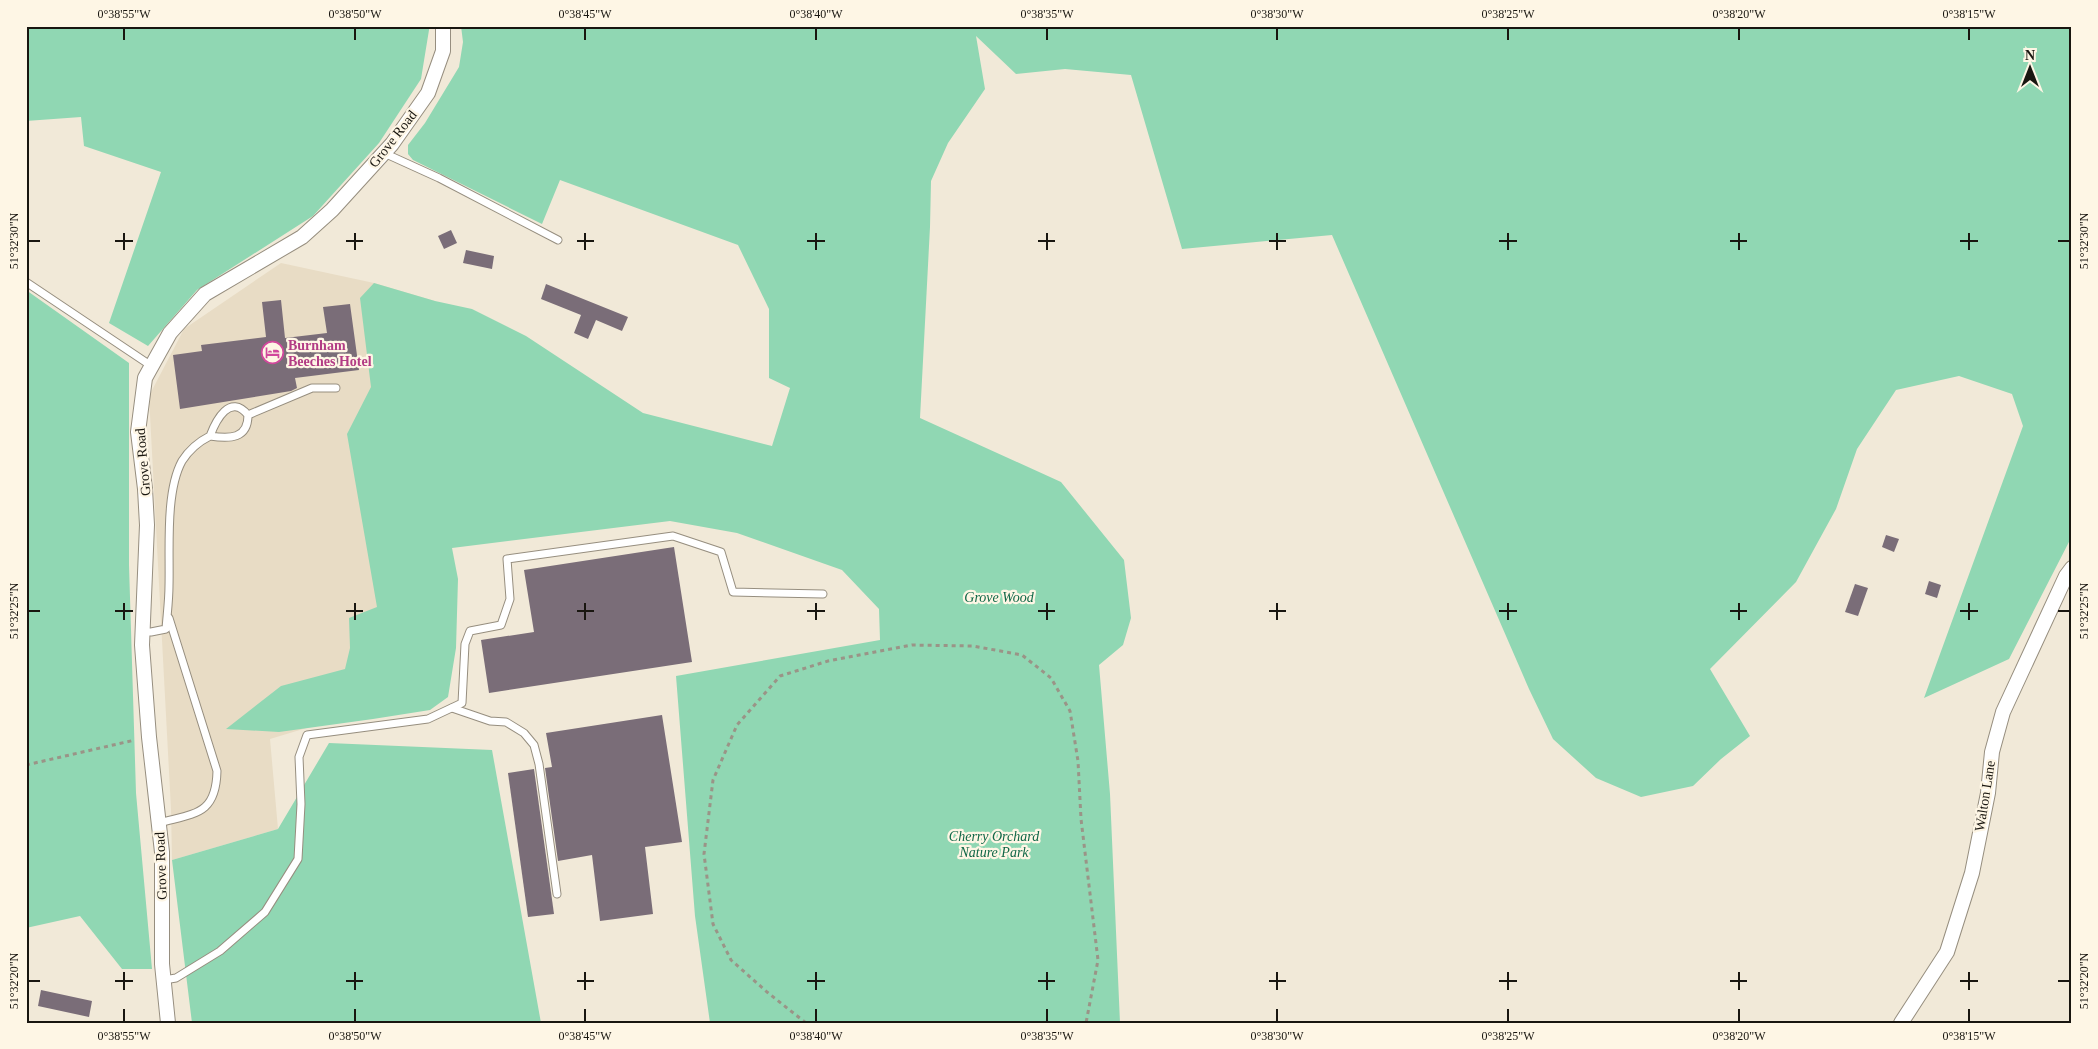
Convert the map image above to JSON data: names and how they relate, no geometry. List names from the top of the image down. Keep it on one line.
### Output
{"streets":{"street":["Grove Road","Walton Lane"]},"parks":["Grove Wood","Cherry Orchard Nature Park"],"places":{"hotel":["Burnham Beeches Hotel"]},"north":"top","coordinates":["0°38'55\"W","0°38'50\"W","0°38'45\"W","0°38'40\"W","0°38'35\"W","0°38'30\"W","0°38'25\"W","0°38'20\"W","0°38'15\"W","51°32'30\"N","51°32'25\"N","51°32'20\"N"]}
